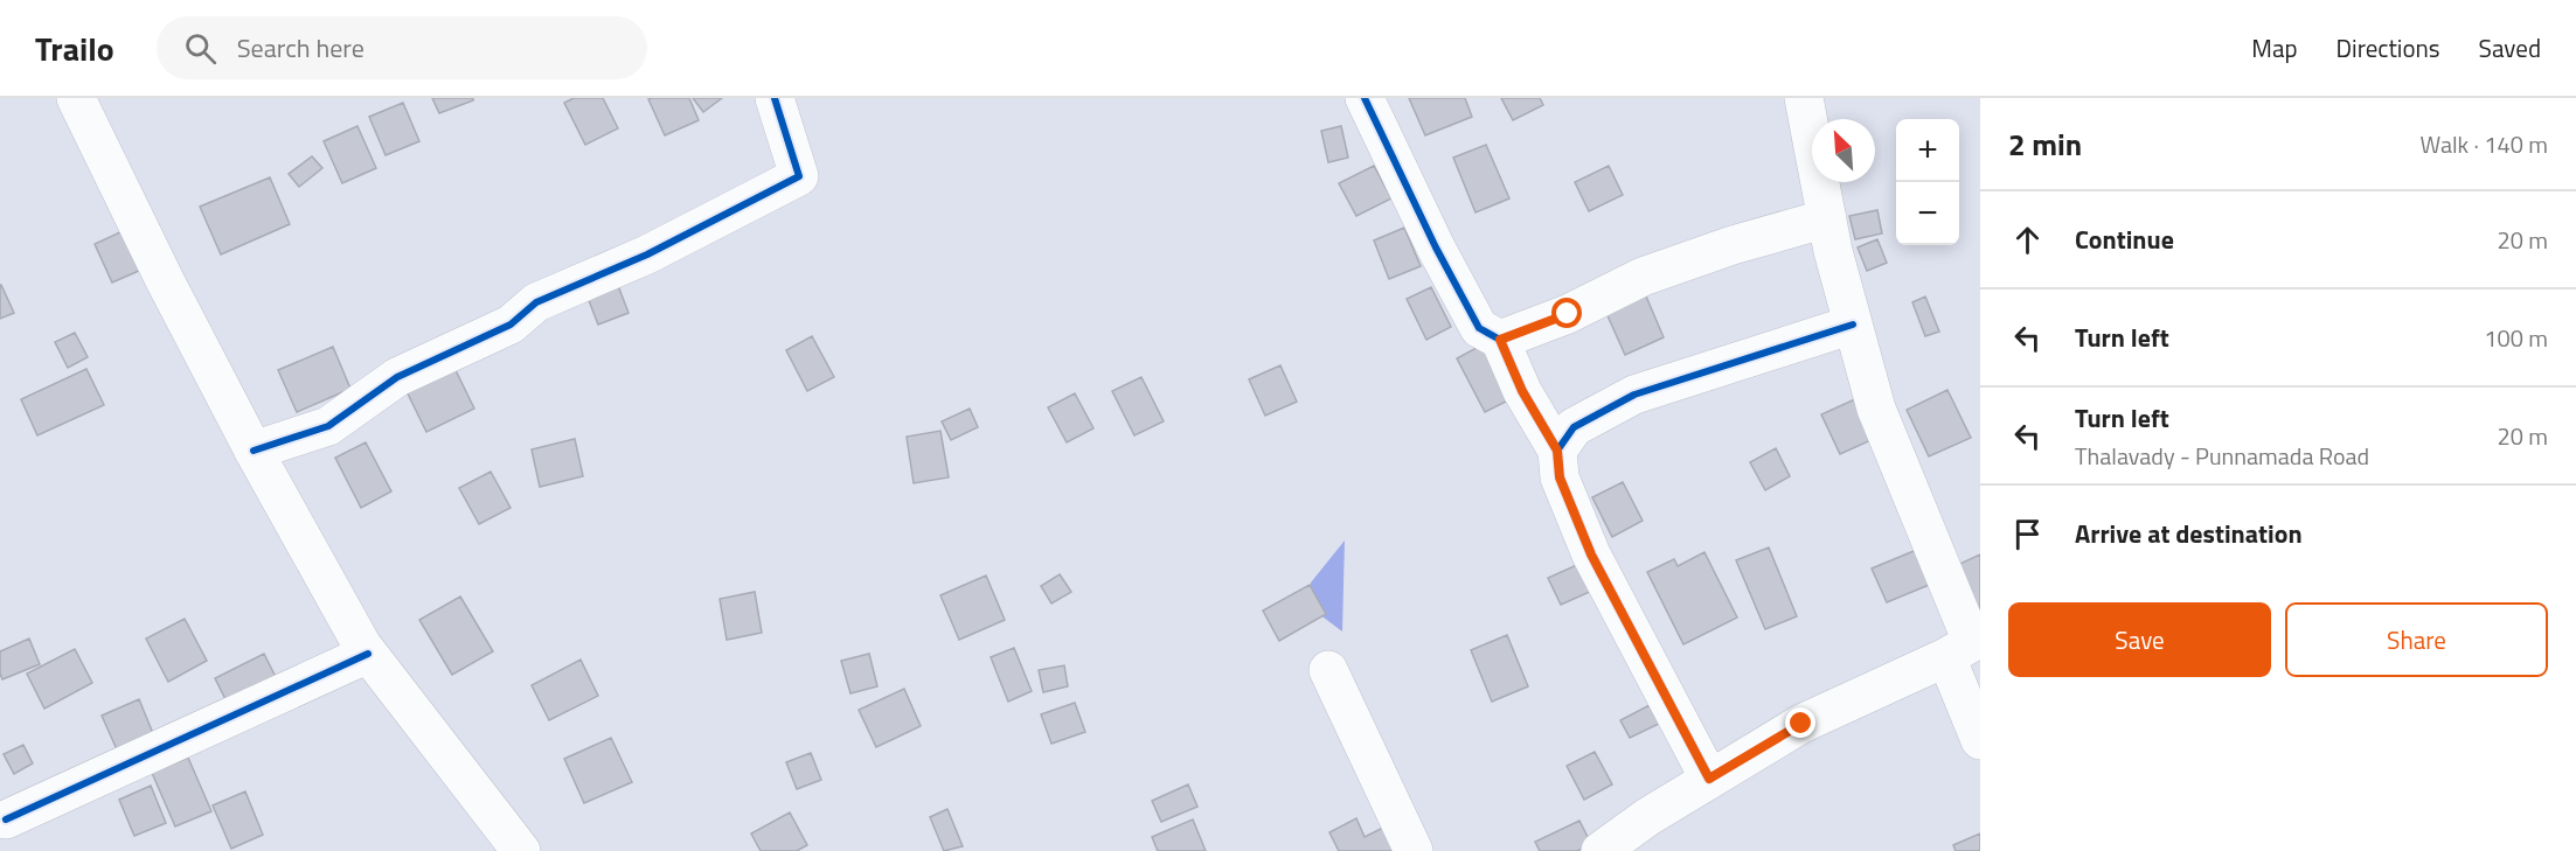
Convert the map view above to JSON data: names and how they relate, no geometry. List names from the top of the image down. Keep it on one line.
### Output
{"north":"top left","page":{"header":"Trailo","search":"Search here","nav":["Map","Directions","Saved"],"heading":["2 min","Walk · 140 m"],"map_buttons":["+","−"],"list":[["Continue","20 m"],["Turn left","100 m"],["Turn left","Thalavady - Punnamada Road","20 m"],"Arrive at destination"],"buttons":["Save","Share"]}}
